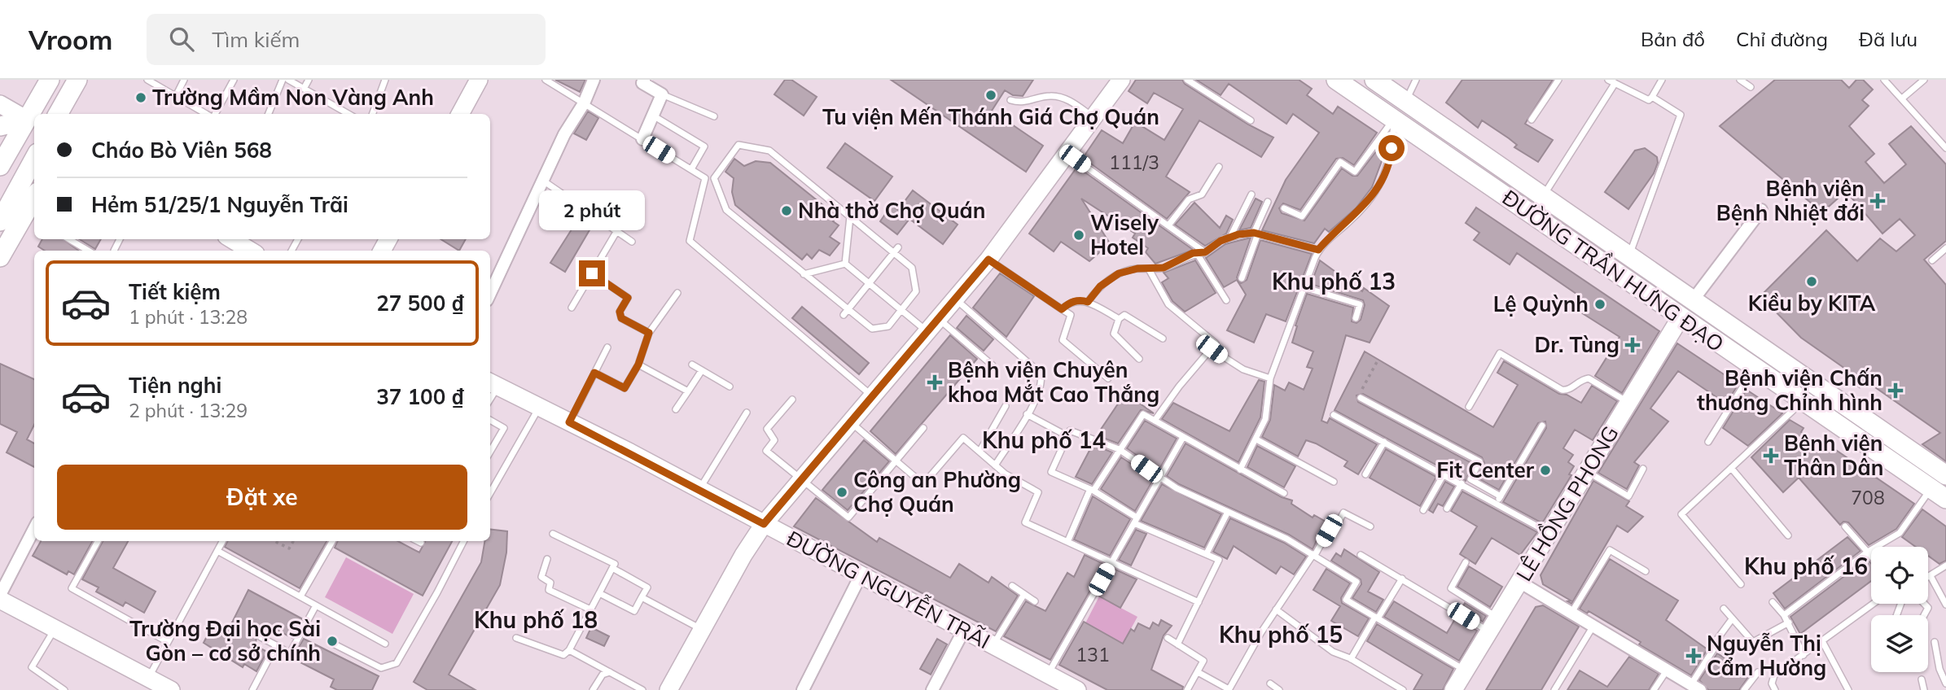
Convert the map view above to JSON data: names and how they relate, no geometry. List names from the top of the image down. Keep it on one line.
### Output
{"streets":{"main road":["ĐƯỜNG TRẦN HƯNG ĐẠO"],"street":["LÊ HỒNG PHONG","ĐƯỜNG NGUYỄN TRÃI"]},"crossings":[["ĐƯỜNG TRẦN HƯNG ĐẠO","LÊ HỒNG PHONG"]],"districts":["Khu phố 13","Khu phố 14","Khu phố 16","Khu phố 18","Khu phố 15"],"places":{"other":["Tu viện Mến Thánh Giá Chợ Quán","Trường Mầm Non Vàng Anh","Nhà thờ Chợ Quán","Wisely Hotel","Kiều by KITA","Lệ Quỳnh","Fit Center","Công an Phường Chợ Quán","Trường Đại học Sài Gòn – cơ sở chính"],"health":["Bệnh viện Bệnh Nhiệt đới","Dr. Tùng","Bệnh viện Chuyên khoa Mắt Cao Thắng","Bệnh viện Chấn thương Chỉnh hình","Bệnh viện Thân Dân","Nguyễn Thị Cẩm Hường"]},"house_numbers":["111/3","708","131"],"page":{"header":"Vroom","search":"Tìm kiếm","nav":["Bản đồ","Chỉ đường","Đã lưu"],"banner":["Cháo Bò Viên 568","Hẻm 51/25/1 Nguyễn Trãi"],"bubble":"2 phút","list":[{"name":"Tiết kiệm","note":"1 phút · 13:28","value":"27 500 ₫"},{"name":"Tiện nghi","note":"2 phút · 13:29","value":"37 100 ₫"}],"buttons":"Đặt xe"}}
